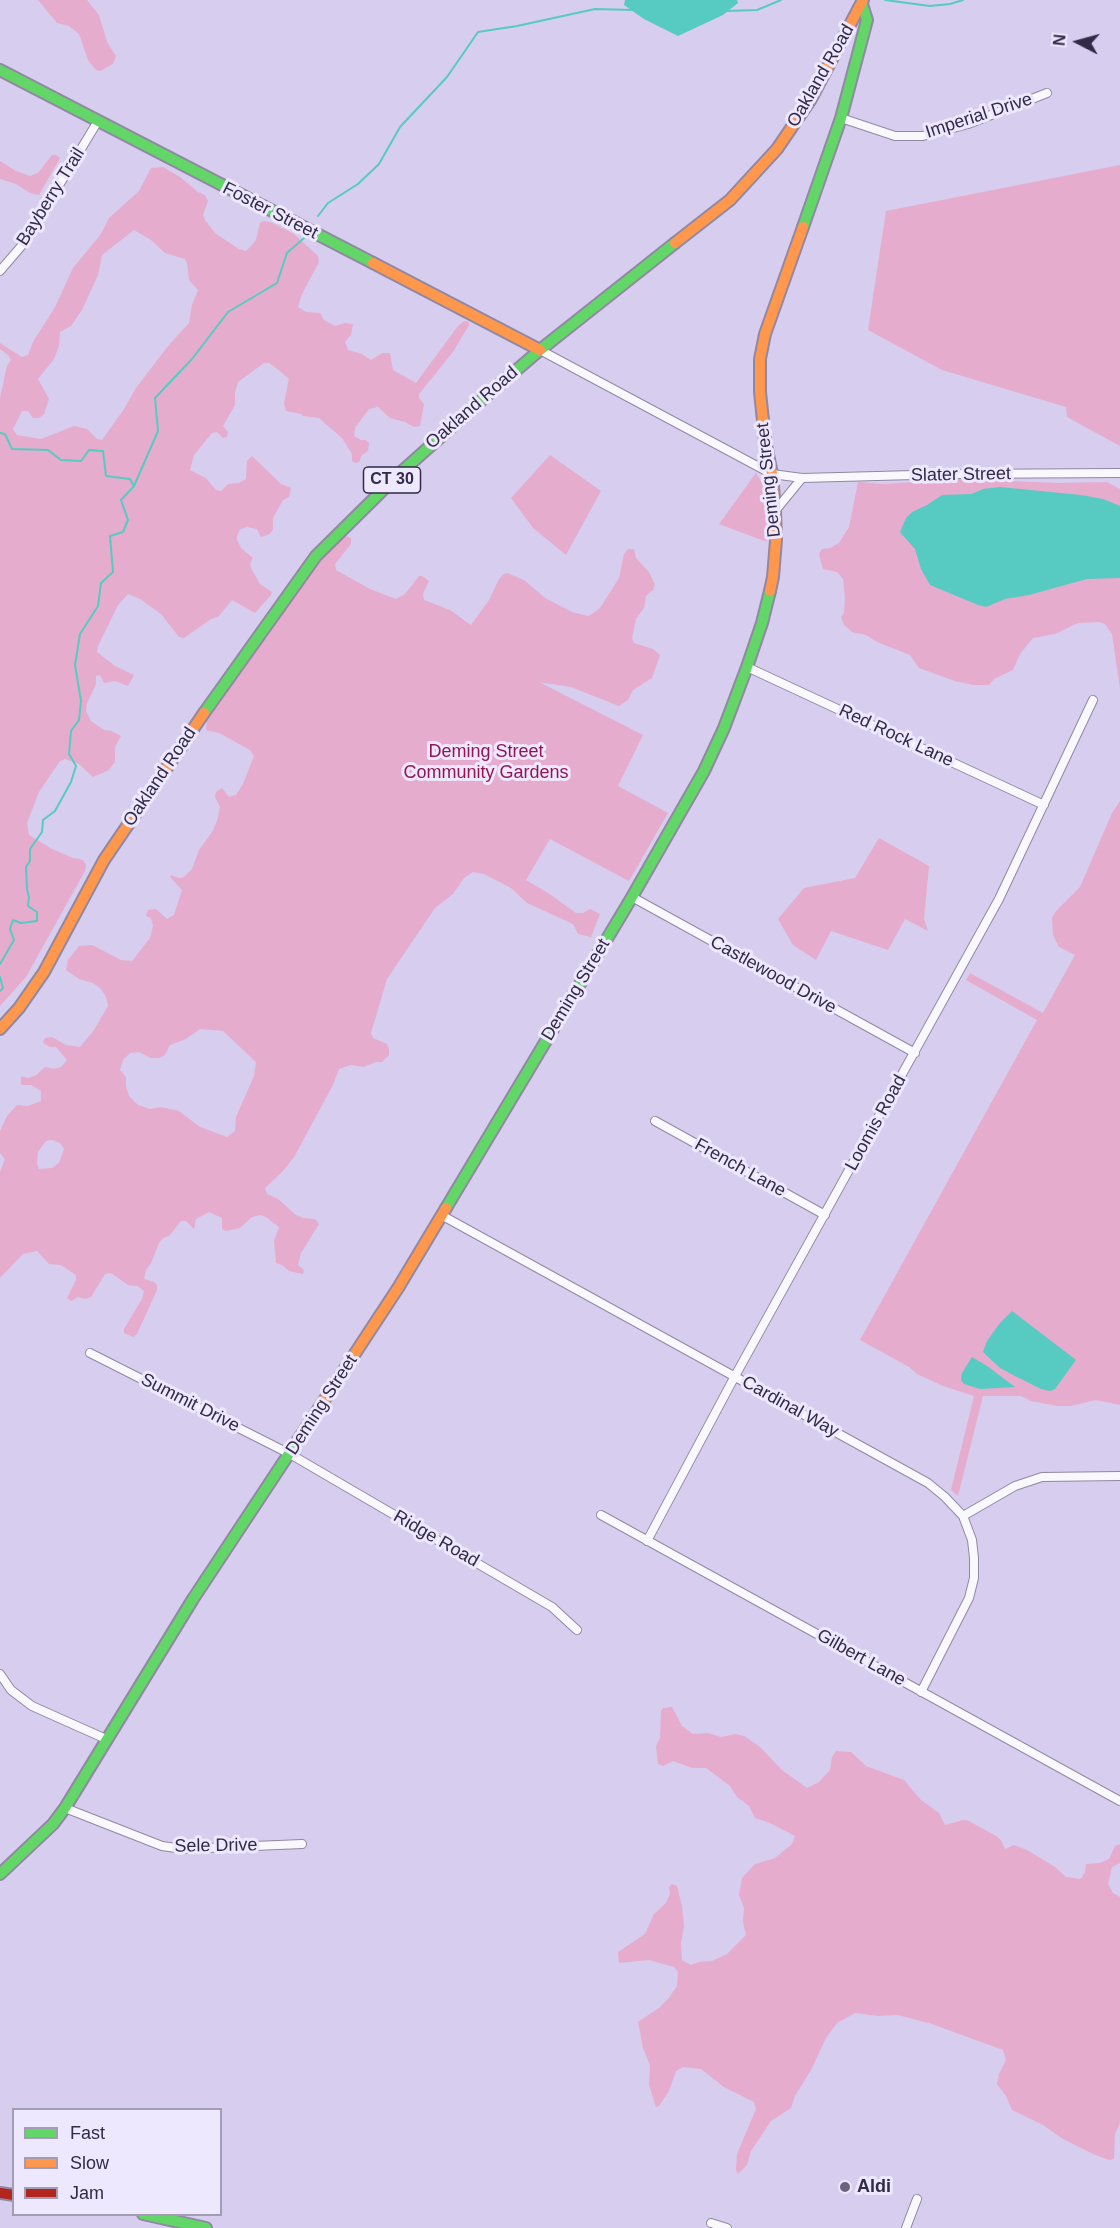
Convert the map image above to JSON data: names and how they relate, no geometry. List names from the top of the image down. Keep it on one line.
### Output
{"streets":{"street":["Oakland Road","Imperial Drive","Bayberry Trail","Foster Street","Slater Street","CT 30","Deming Street","Red Rock Lane","Castlewood Drive","Loomis Road","French Lane","Summit Drive","Cardinal Way","Ridge Road","Gilbert Lane","Sele Drive"]},"crossings":[["Oakland Road","Foster Street"],["Oakland Road","Slater Street"],["Oakland Road","Deming Street"],["Imperial Drive","Deming Street"],["Bayberry Trail","Foster Street"],["Foster Street","Slater Street"],["Slater Street","Deming Street"],["Deming Street","Red Rock Lane"],["Deming Street","Castlewood Drive"],["Deming Street","Summit Drive"],["Deming Street","Cardinal Way"],["Deming Street","Ridge Road"],["Deming Street","Sele Drive"],["Red Rock Lane","Loomis Road"],["Castlewood Drive","Loomis Road"],["Loomis Road","French Lane"],["Loomis Road","Cardinal Way"],["Loomis Road","Gilbert Lane"],["Summit Drive","Ridge Road"],["Cardinal Way","Gilbert Lane"]],"parks":["Deming Street Community Gardens"],"places":["Aldi"],"legend":["Fast","Slow","Jam"],"north":"left"}
